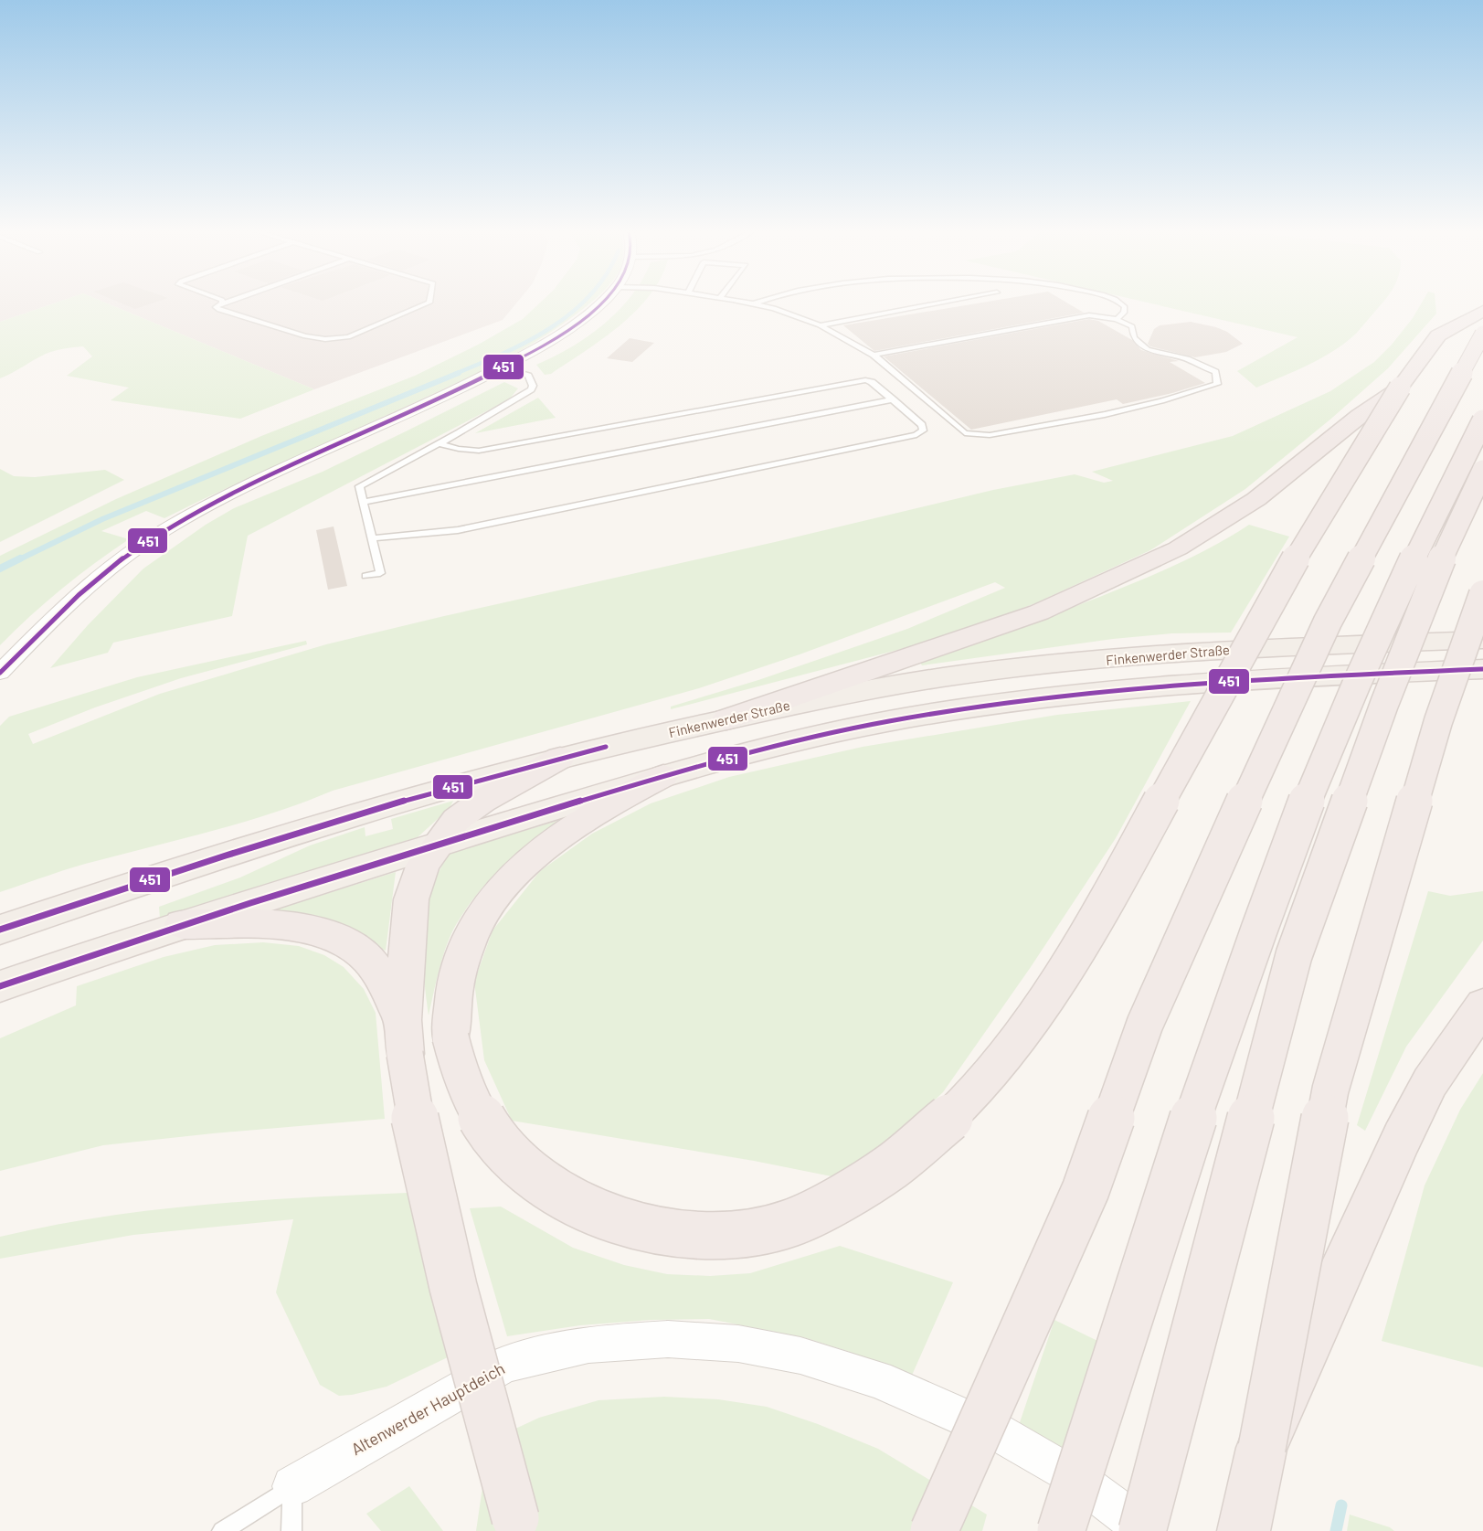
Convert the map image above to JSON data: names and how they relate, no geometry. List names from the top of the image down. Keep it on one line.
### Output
{"streets":{"main road":["Finkenwerder Straße"],"street":["Altenwerder Hauptdeich"]},"lines":["transit line 451"]}
